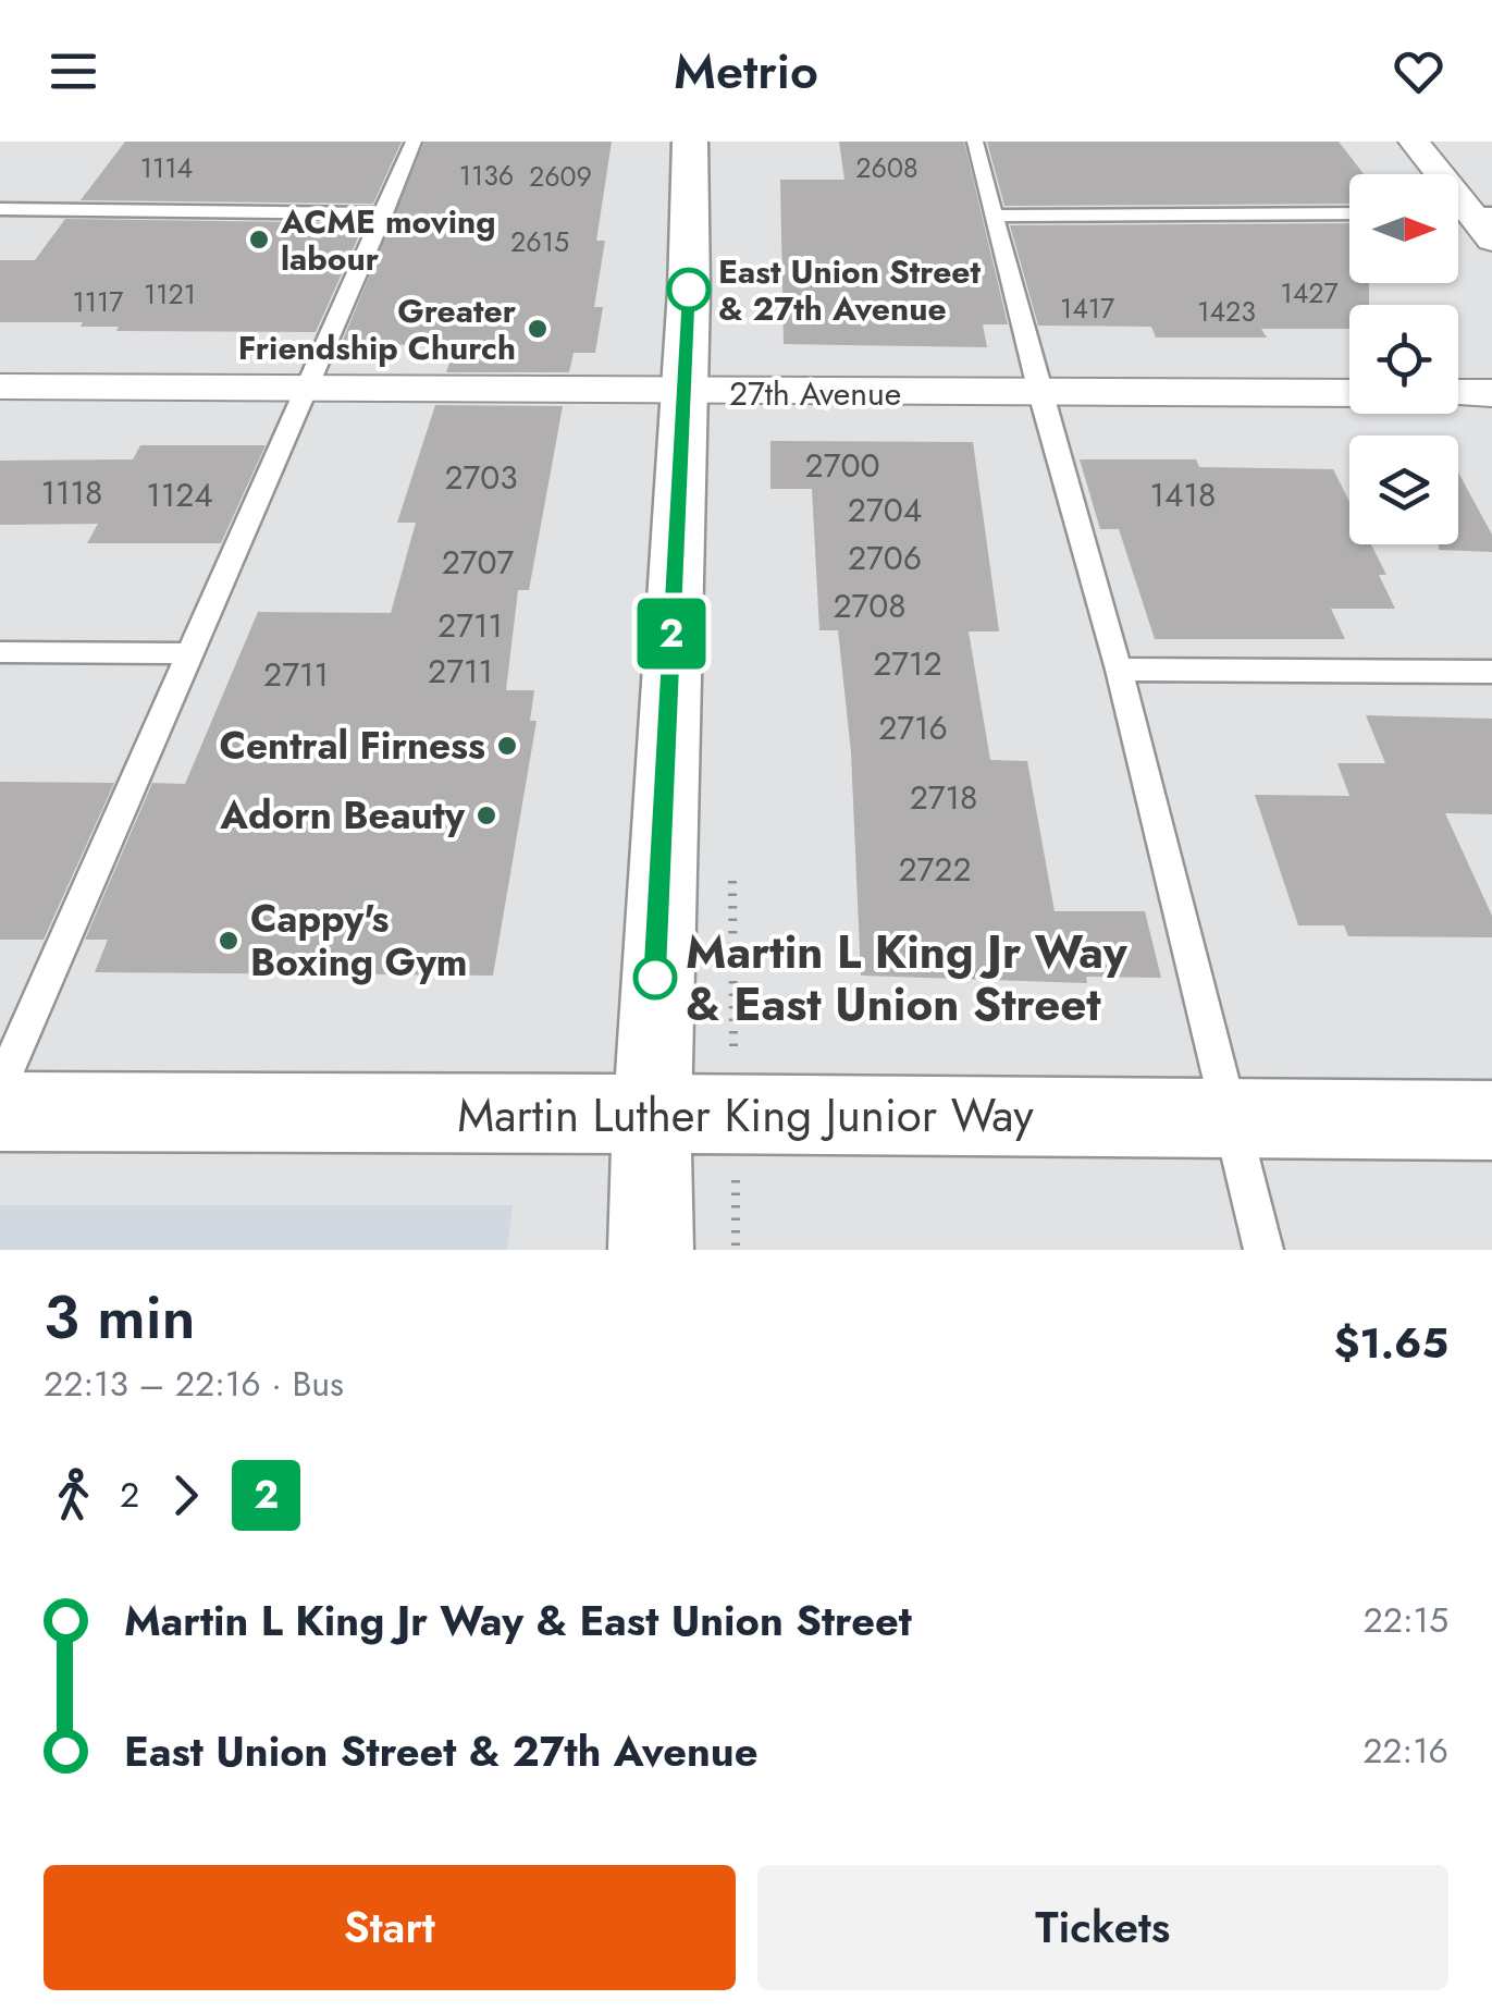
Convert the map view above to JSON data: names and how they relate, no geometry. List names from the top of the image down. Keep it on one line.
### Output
{"streets":{"main road":["Martin Luther King Junior Way"],"street":["27th Avenue"]},"places":["ACME moving labour","East Union Street & 27th Avenue","Greater Friendship Church","Central Firness","Adorn Beauty","Cappy's Boxing Gym","Martin L King Jr Way & East Union Street"],"lines":["bus line 2"],"house_numbers":["1114","2608","1136","2609","2615","1427","1121","1117","1417","1423","2700","2703","1118","1124","1418","2704","2706","2707","2708","2711","2712","2711","2711","2716","2718","2722"],"north":"right","page":{"header":"Metrio","on_map":"2","heading":["3 min","22:13 – 22:16 · Bus","$1.65"],"legs":["2","2"],"list":[{"name":"Martin L King Jr Way & East Union Street","value":"22:15"},{"name":"East Union Street & 27th Avenue","value":"22:16"}],"buttons":["Start","Tickets"]}}
